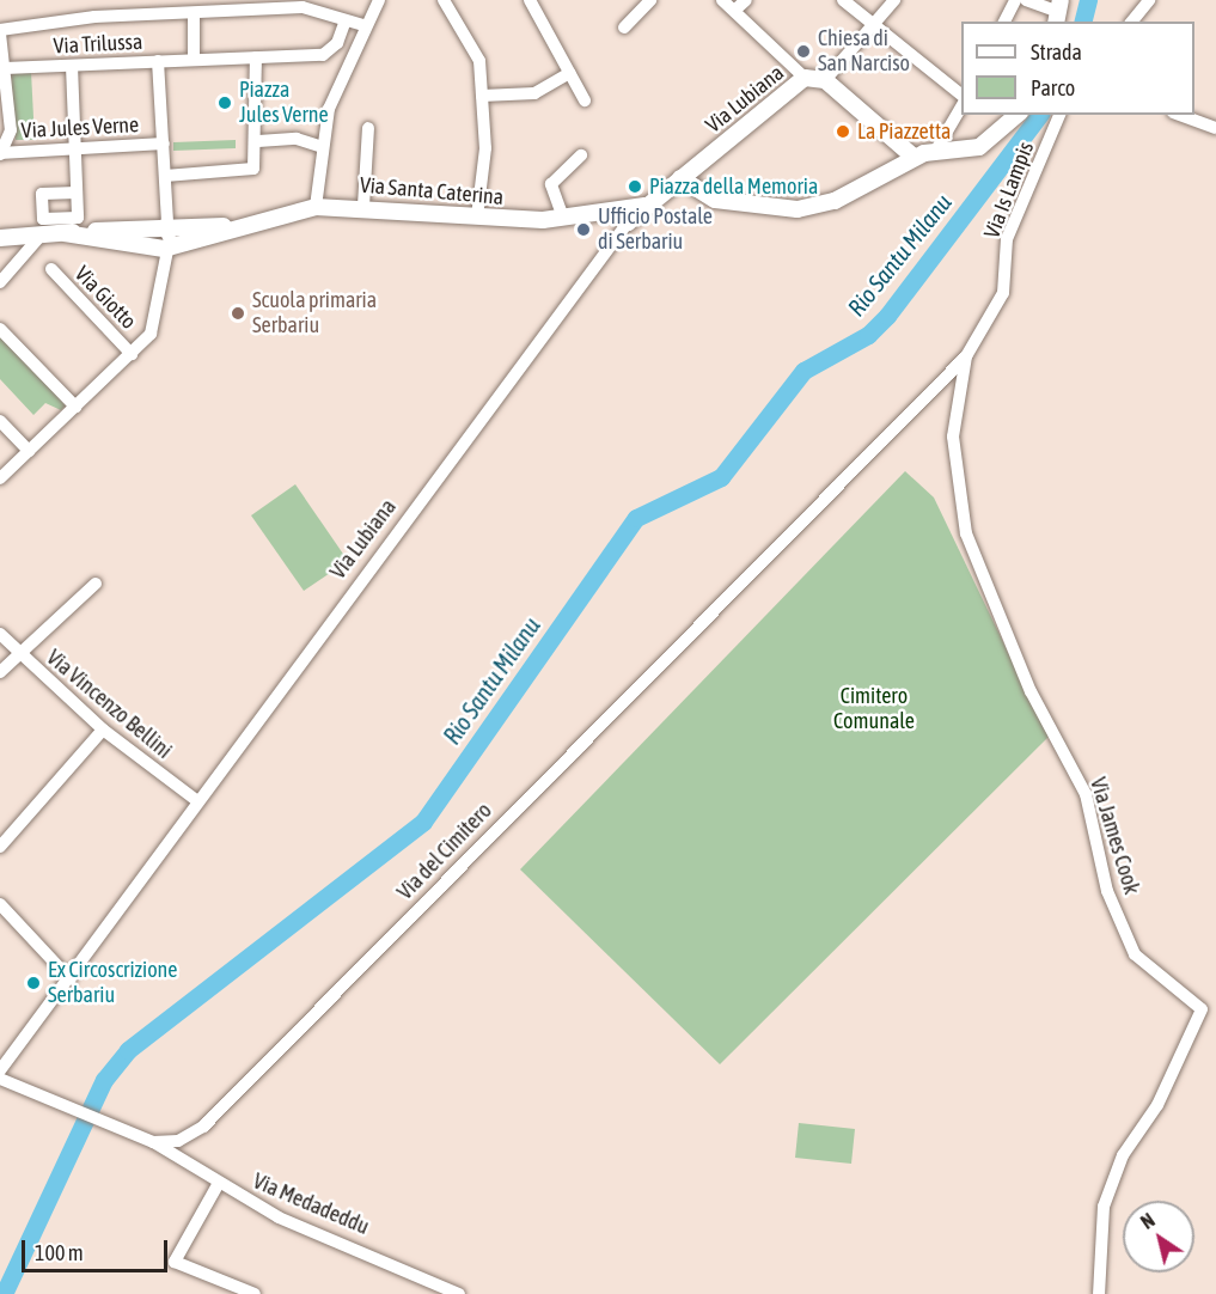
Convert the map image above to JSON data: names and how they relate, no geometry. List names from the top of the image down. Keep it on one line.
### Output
{"streets":{"main road":["Via Lubiana","Via Santa Caterina"],"street":["Via Trilussa","Via Jules Verne","Via Is Lampis","Via Giotto","Via Vincenzo Bellini","Via James Cook","Via del Cimitero","Via Medadeddu"]},"crossings":[["Via Lubiana","Via Santa Caterina"],["Via Lubiana","Via Vincenzo Bellini"],["Via Is Lampis","Via James Cook"],["Via Is Lampis","Via del Cimitero"],["Via del Cimitero","Via Medadeddu"]],"water":["Rio Santu Milanu"],"parks":["Cimitero Comunale"],"places":["Chiesa di San Narciso","Piazza Jules Verne","La Piazzetta","Piazza della Memoria","Ufficio Postale di Serbariu","Scuola primaria Serbariu","Ex Circoscrizione Serbariu"],"legend":["Strada","Parco"],"scale_bar":"100 m","north":"top left"}
